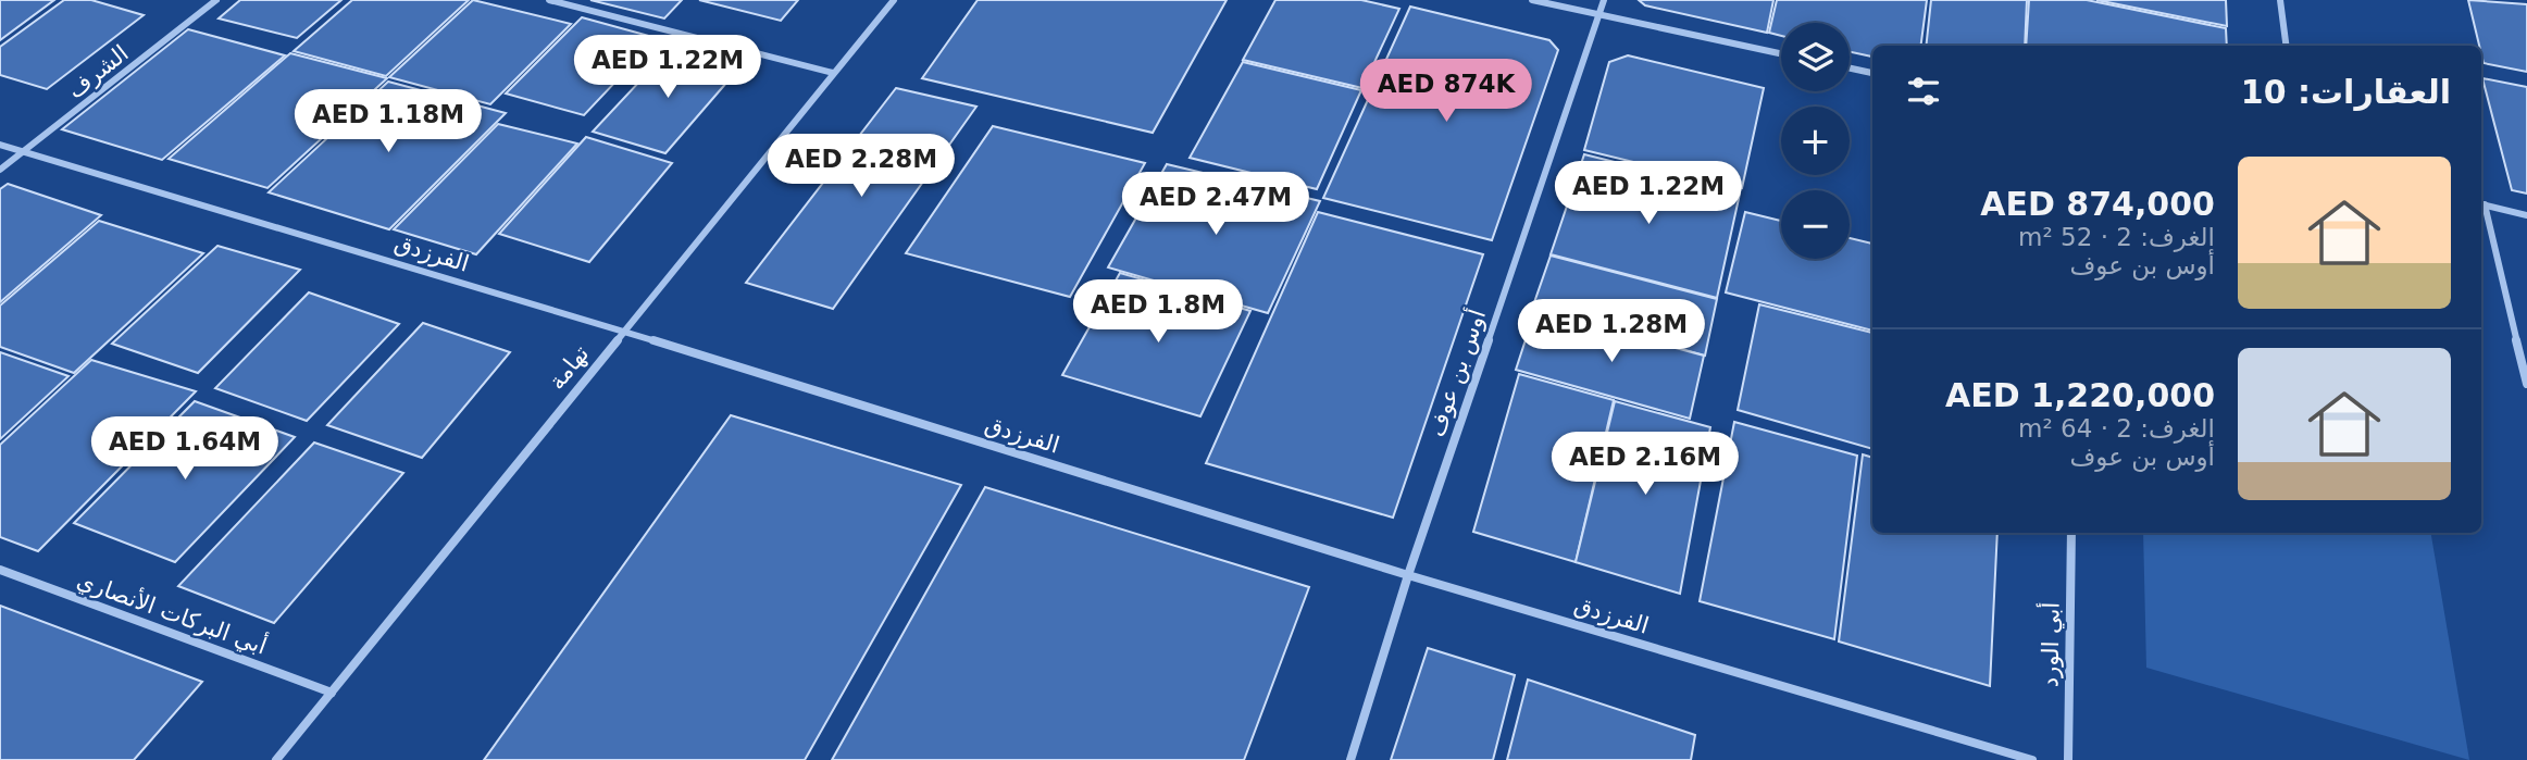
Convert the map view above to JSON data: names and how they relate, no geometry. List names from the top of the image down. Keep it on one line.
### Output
{"streets":{"street":["الشرف","الفرزدق","تهامة","أوس بن عوف","أبي البركات الأنصاري","أبي الورد"]},"crossings":[["الشرف","الفرزدق"],["الفرزدق","تهامة"],["الفرزدق","أوس بن عوف"],["تهامة","أبي البركات الأنصاري"]],"page":{"map_buttons":["+","−"],"price":["AED 1.22M","AED 874K","AED 1.18M","AED 2.28M","AED 1.22M","AED 2.47M","AED 1.8M","AED 1.28M","AED 1.64M","AED 2.16M"],"heading":"العقارات: 10","list":[{"name":"AED 874,000","note":"الغرف: 2 · 52 m² · أوس بن عوف"},{"name":"AED 1,220,000","note":"الغرف: 2 · 64 m² · أوس بن عوف"}]}}
